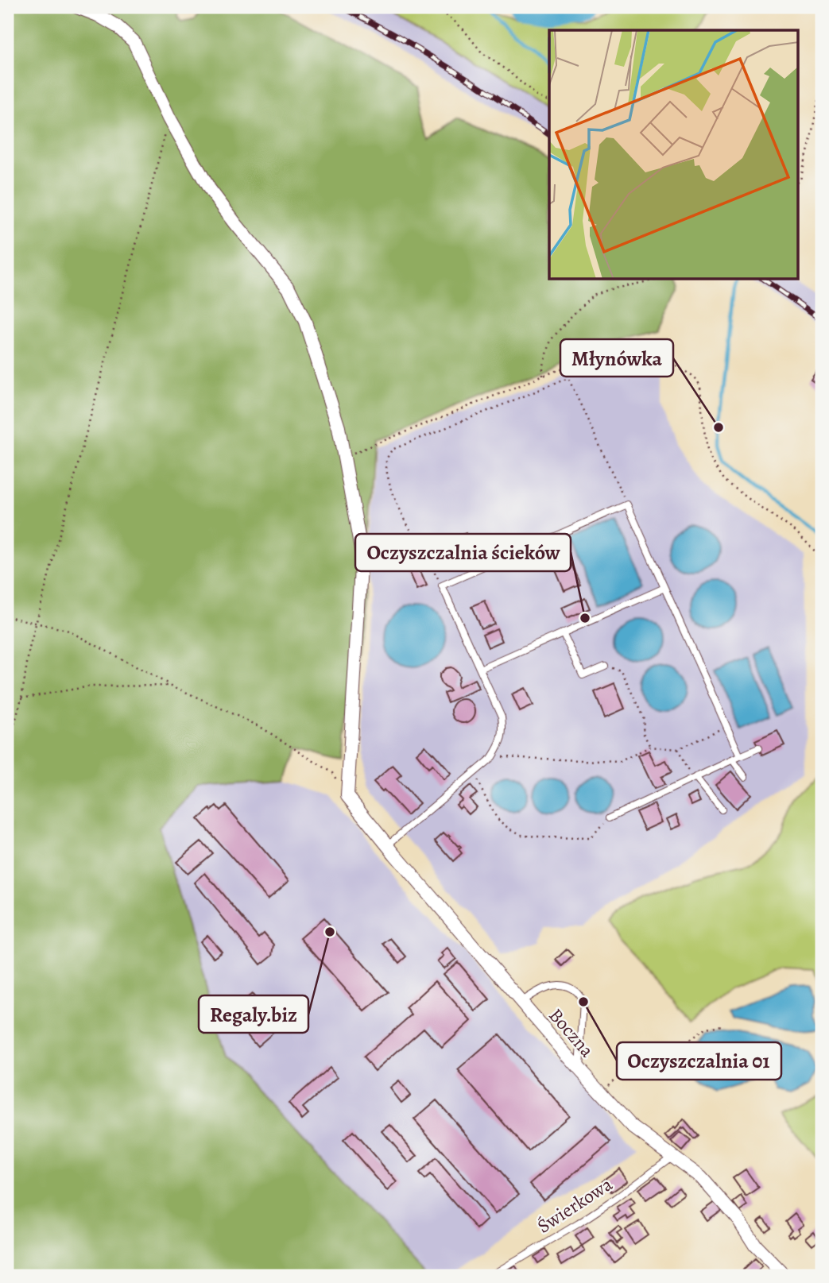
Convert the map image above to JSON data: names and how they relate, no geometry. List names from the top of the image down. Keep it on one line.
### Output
{"streets":{"street":["Boczna"],"lane":["Świerkowa"]},"crossings":[["Boczna","Świerkowa"]],"places":["Młynówka","Oczyszczalnia ścieków","Regaly.biz","Oczyszczalnia 01"]}
